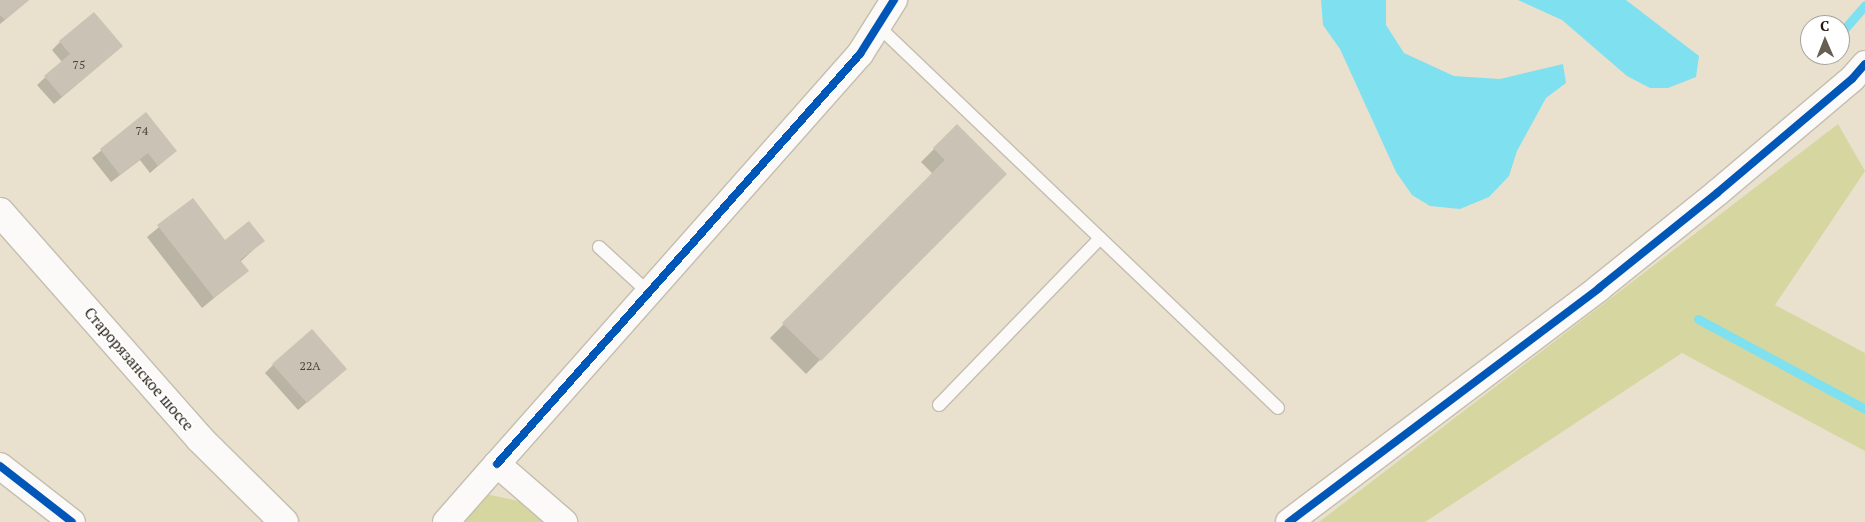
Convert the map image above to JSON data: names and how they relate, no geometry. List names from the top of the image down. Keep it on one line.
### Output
{"streets":{"main road":["Старорязанское шоссе"]},"house_numbers":["75","74","22А"],"north":"top"}
